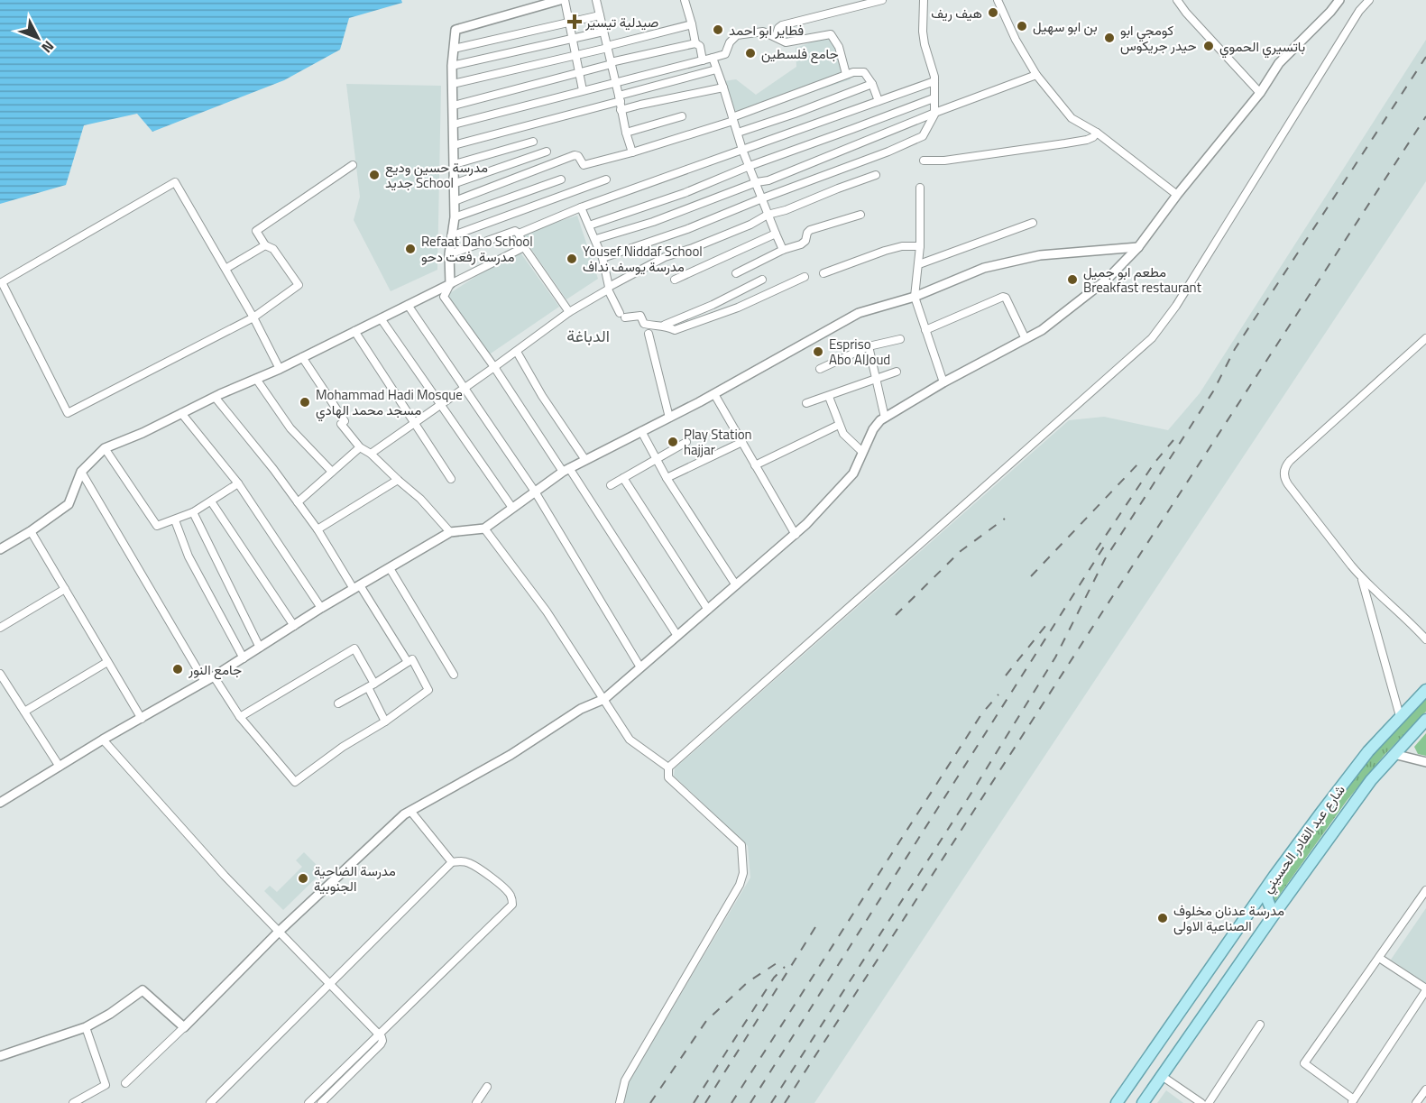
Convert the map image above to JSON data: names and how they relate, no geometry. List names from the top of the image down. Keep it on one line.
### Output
{"streets":{"main road":["شارع عبد القادر الحسيني"]},"districts":["الدباغة"],"places":{"other":["هيف ريف","بن ابو سهيل","فطاير ابو احمد","كومجي ابو حيدر جريكوس","باتسيري الحموي","جامع فلسطين","مدرسة حسين وديع جديد School","Refaat Daho School مدرسة رفعت دحو","Yousef Niddaf School مدرسة يوسف نداف","مطعم ابو جميل Breakfast restaurant","Espriso Abo AlJoud","Mohammad Hadi Mosque مسجد محمد الهادي","Play Station hajjar","جامع النور","مدرسة الضاحية الجنوبية","مدرسة عدنان مخلوف الصناعية الاولى"],"health":["صيدلية تيسير"]},"north":"bottom right"}
